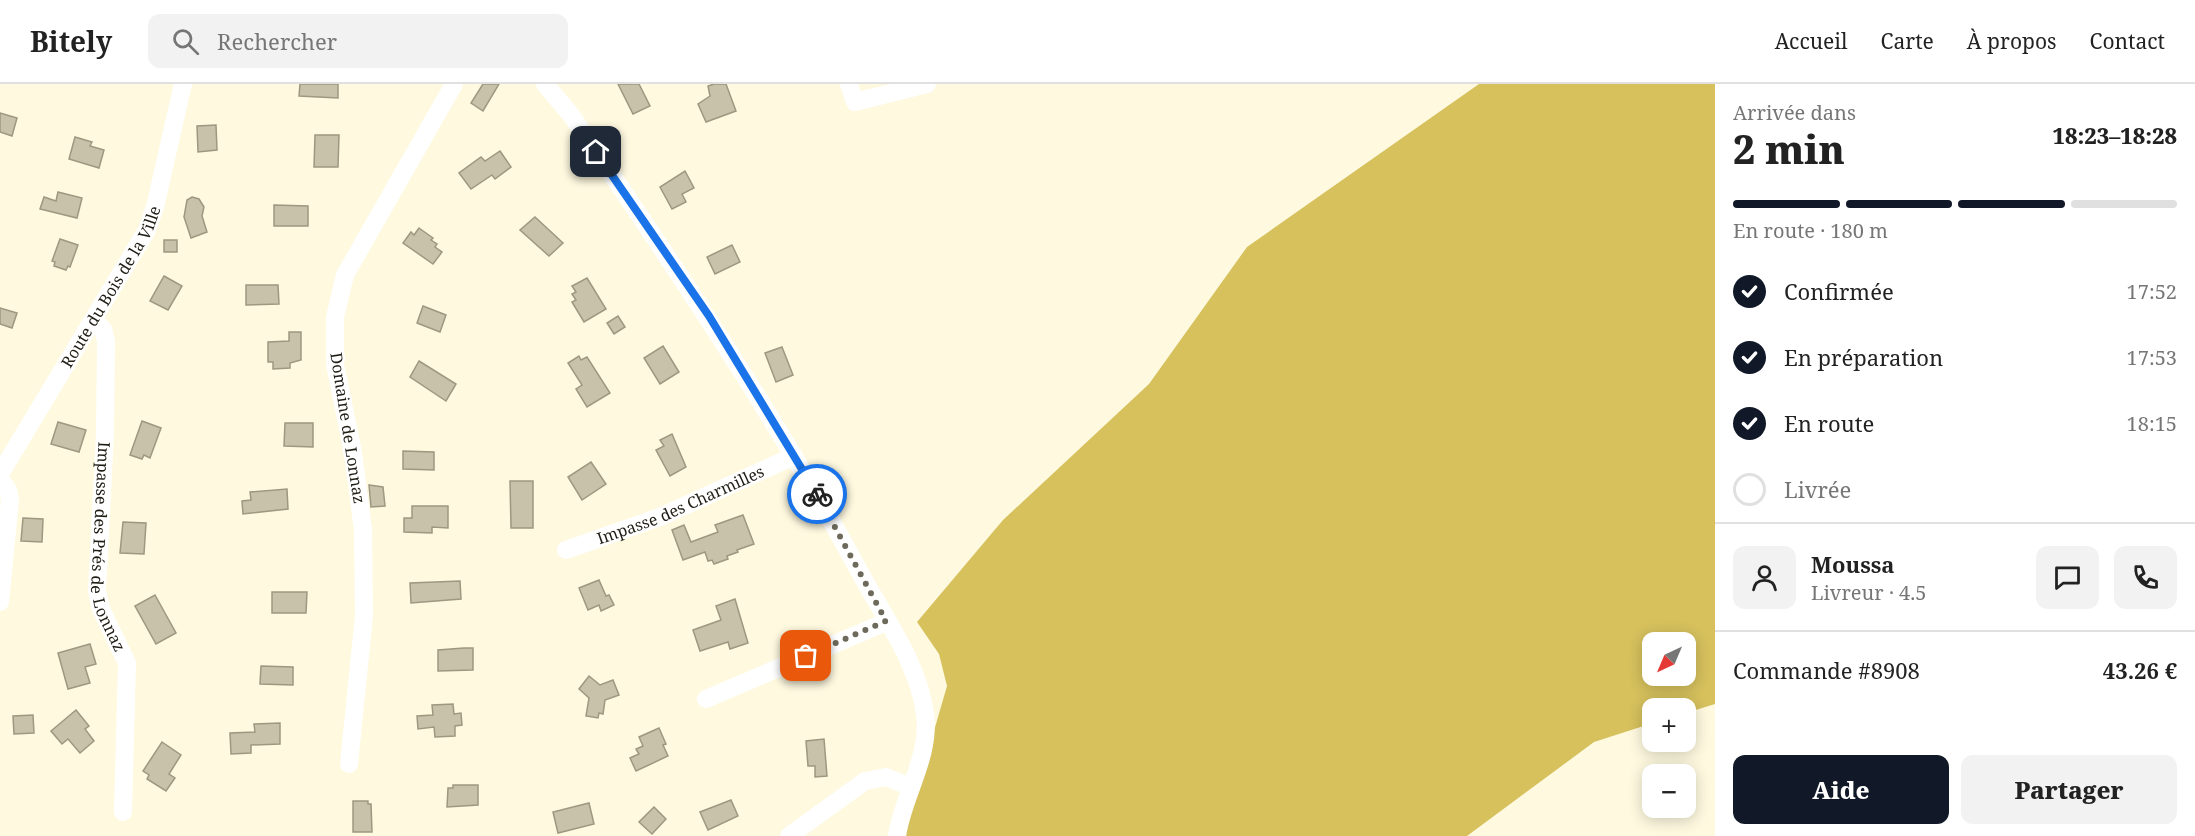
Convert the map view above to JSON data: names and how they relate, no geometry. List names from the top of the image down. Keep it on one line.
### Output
{"streets":{"street":["Route du Bois de la Ville","Domaine de Lonnaz","Impasse des Charmilles","Impasse des Prés de Lonnaz"]},"crossings":[["Route du Bois de la Ville","Impasse des Prés de Lonnaz"]],"north":"bottom left","page":{"header":"Bitely","search":"Rechercher","nav":["Accueil","Carte","À propos","Contact"],"heading":["2 min","Arrivée dans","18:23–18:28"],"panel":["Moussa","Livreur · 4.5","Commande #8908","43.26 €"],"bar":"En route · 180 m","list":[["Confirmée","17:52"],["En préparation","17:53"],["En route","18:15"],"Livrée"],"map_buttons":["+","−"],"buttons":["Aide","Partager"]}}
